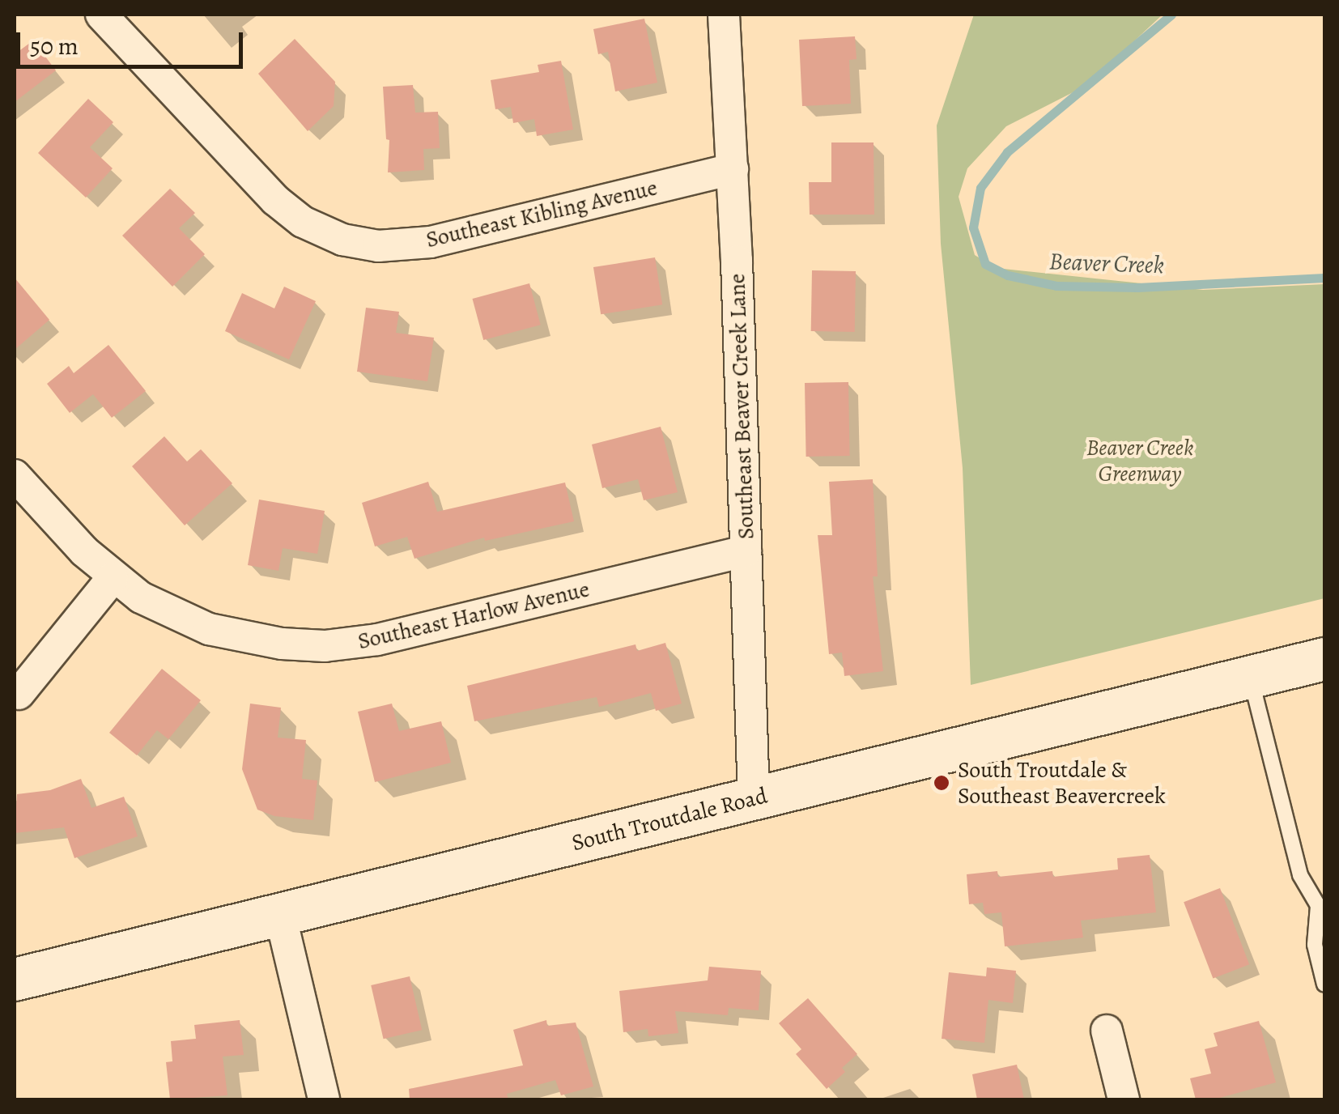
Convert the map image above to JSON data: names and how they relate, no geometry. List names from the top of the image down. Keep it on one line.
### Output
{"streets":{"main road":["South Troutdale Road"],"street":["Southeast Kibling Avenue","Southeast Beaver Creek Lane","Southeast Harlow Avenue"]},"crossings":[["Southeast Kibling Avenue","Southeast Beaver Creek Lane"],["Southeast Beaver Creek Lane","Southeast Harlow Avenue"],["Southeast Beaver Creek Lane","South Troutdale Road"]],"water":["Beaver Creek"],"parks":["Beaver Creek Greenway"],"places":["South Troutdale & Southeast Beavercreek"],"scale_bar":"50 m"}
